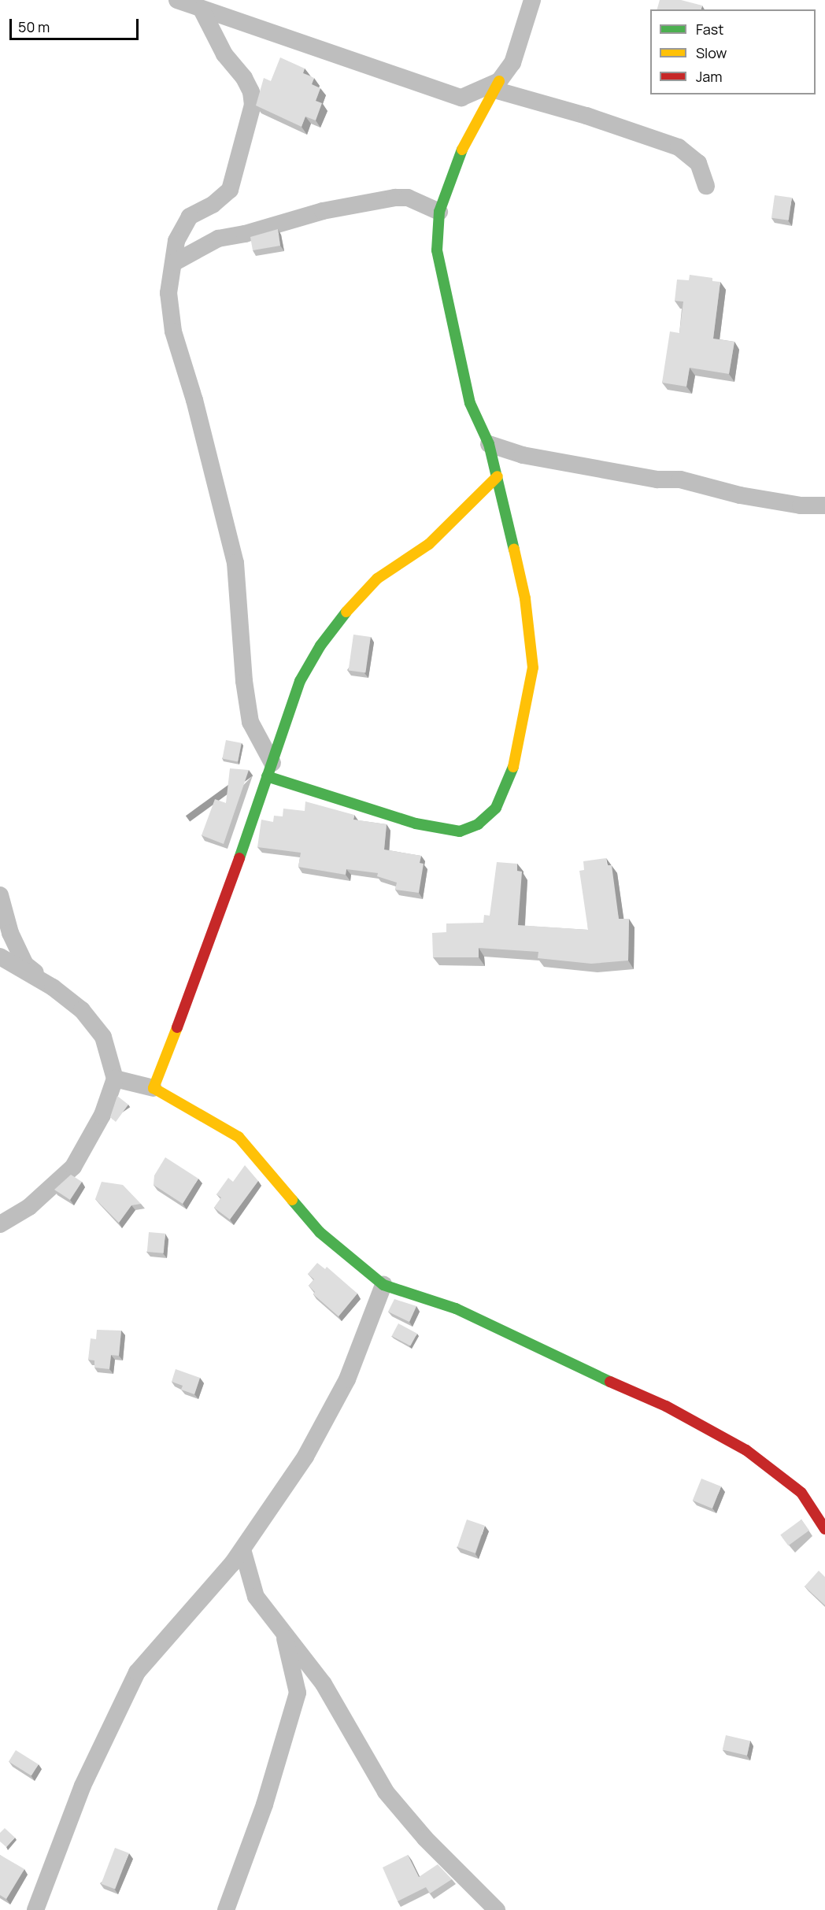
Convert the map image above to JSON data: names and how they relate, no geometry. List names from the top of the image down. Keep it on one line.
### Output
{"legend":["Fast","Slow","Jam"],"scale_bar":"50 m"}
